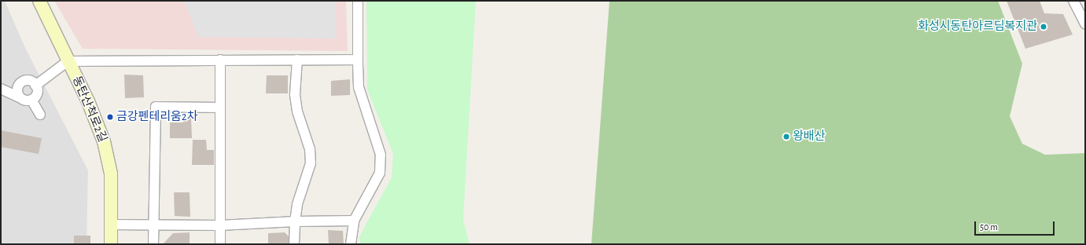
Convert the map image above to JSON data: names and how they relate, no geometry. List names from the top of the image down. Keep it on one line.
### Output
{"streets":{"street":["동탄산척로2길"]},"places":["화성시동탄아르딤복지관","금강펜테리움2차","왕배산"],"scale_bar":"50 m"}
